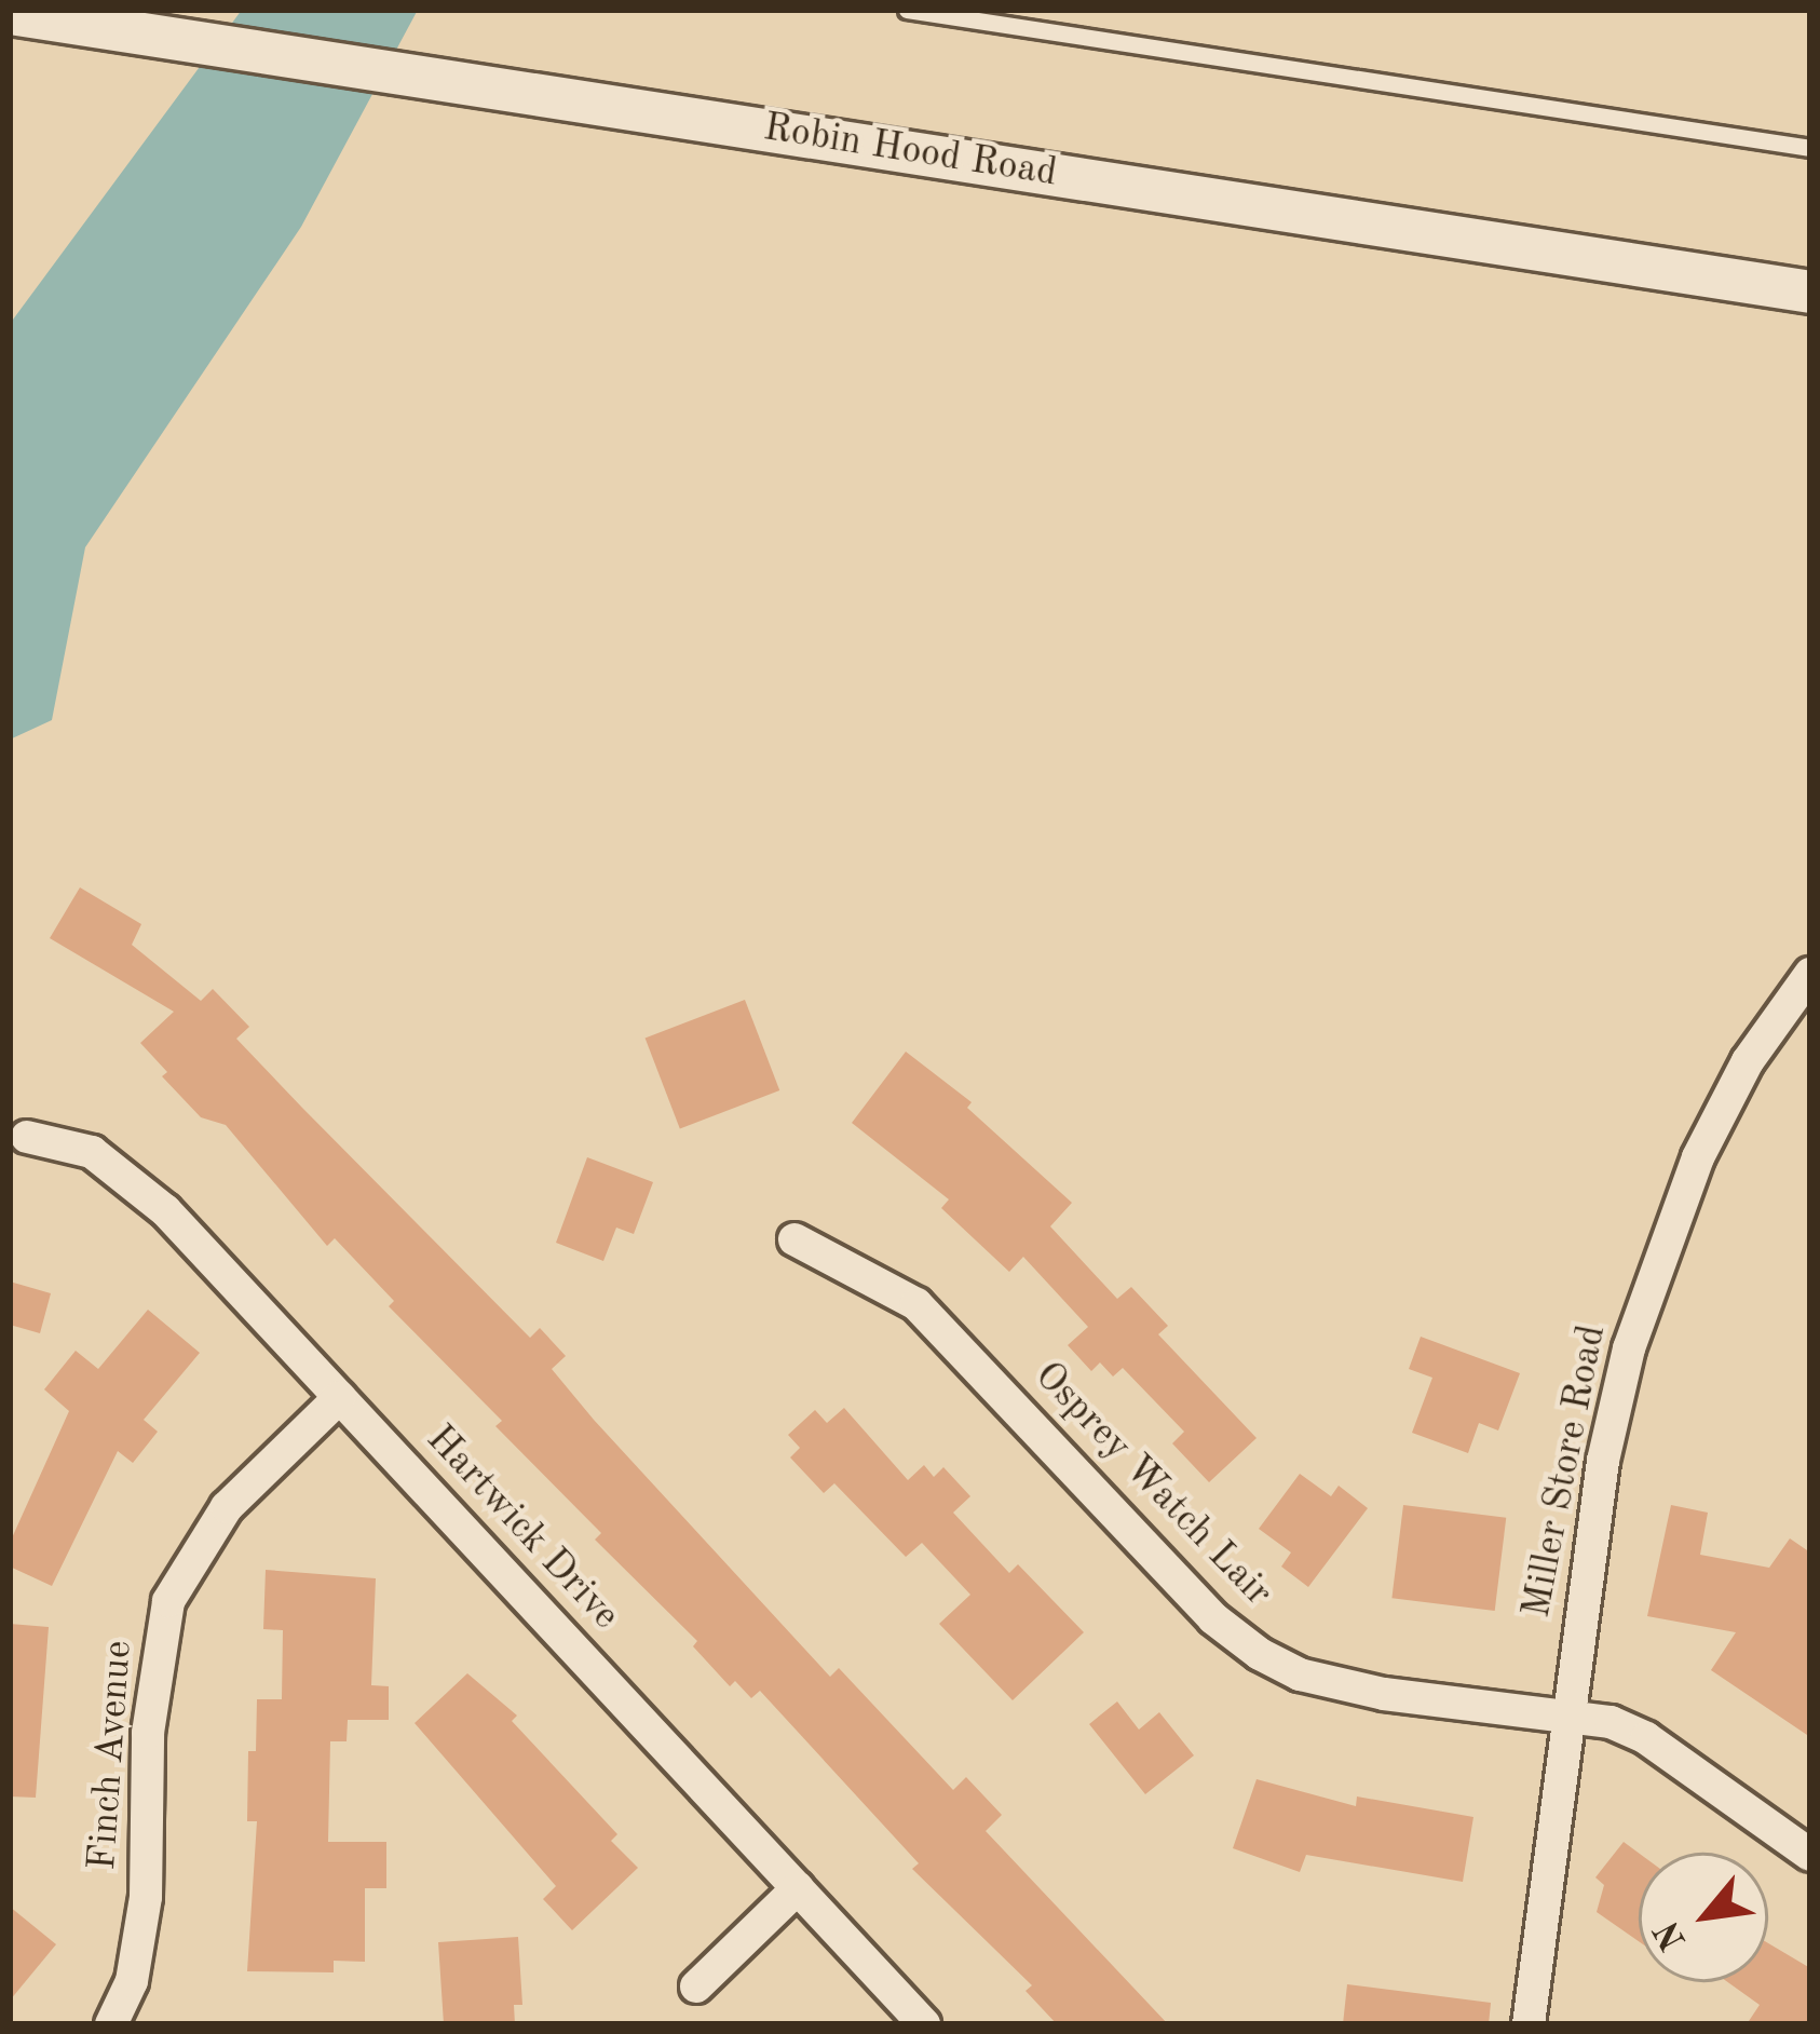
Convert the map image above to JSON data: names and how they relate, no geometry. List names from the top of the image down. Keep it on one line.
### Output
{"streets":{"street":["Robin Hood Road","Miller Store Road","Osprey Watch Lair","Hartwick Drive","Finch Avenue"]},"crossings":[["Miller Store Road","Osprey Watch Lair"],["Hartwick Drive","Finch Avenue"]],"north":"bottom left"}
